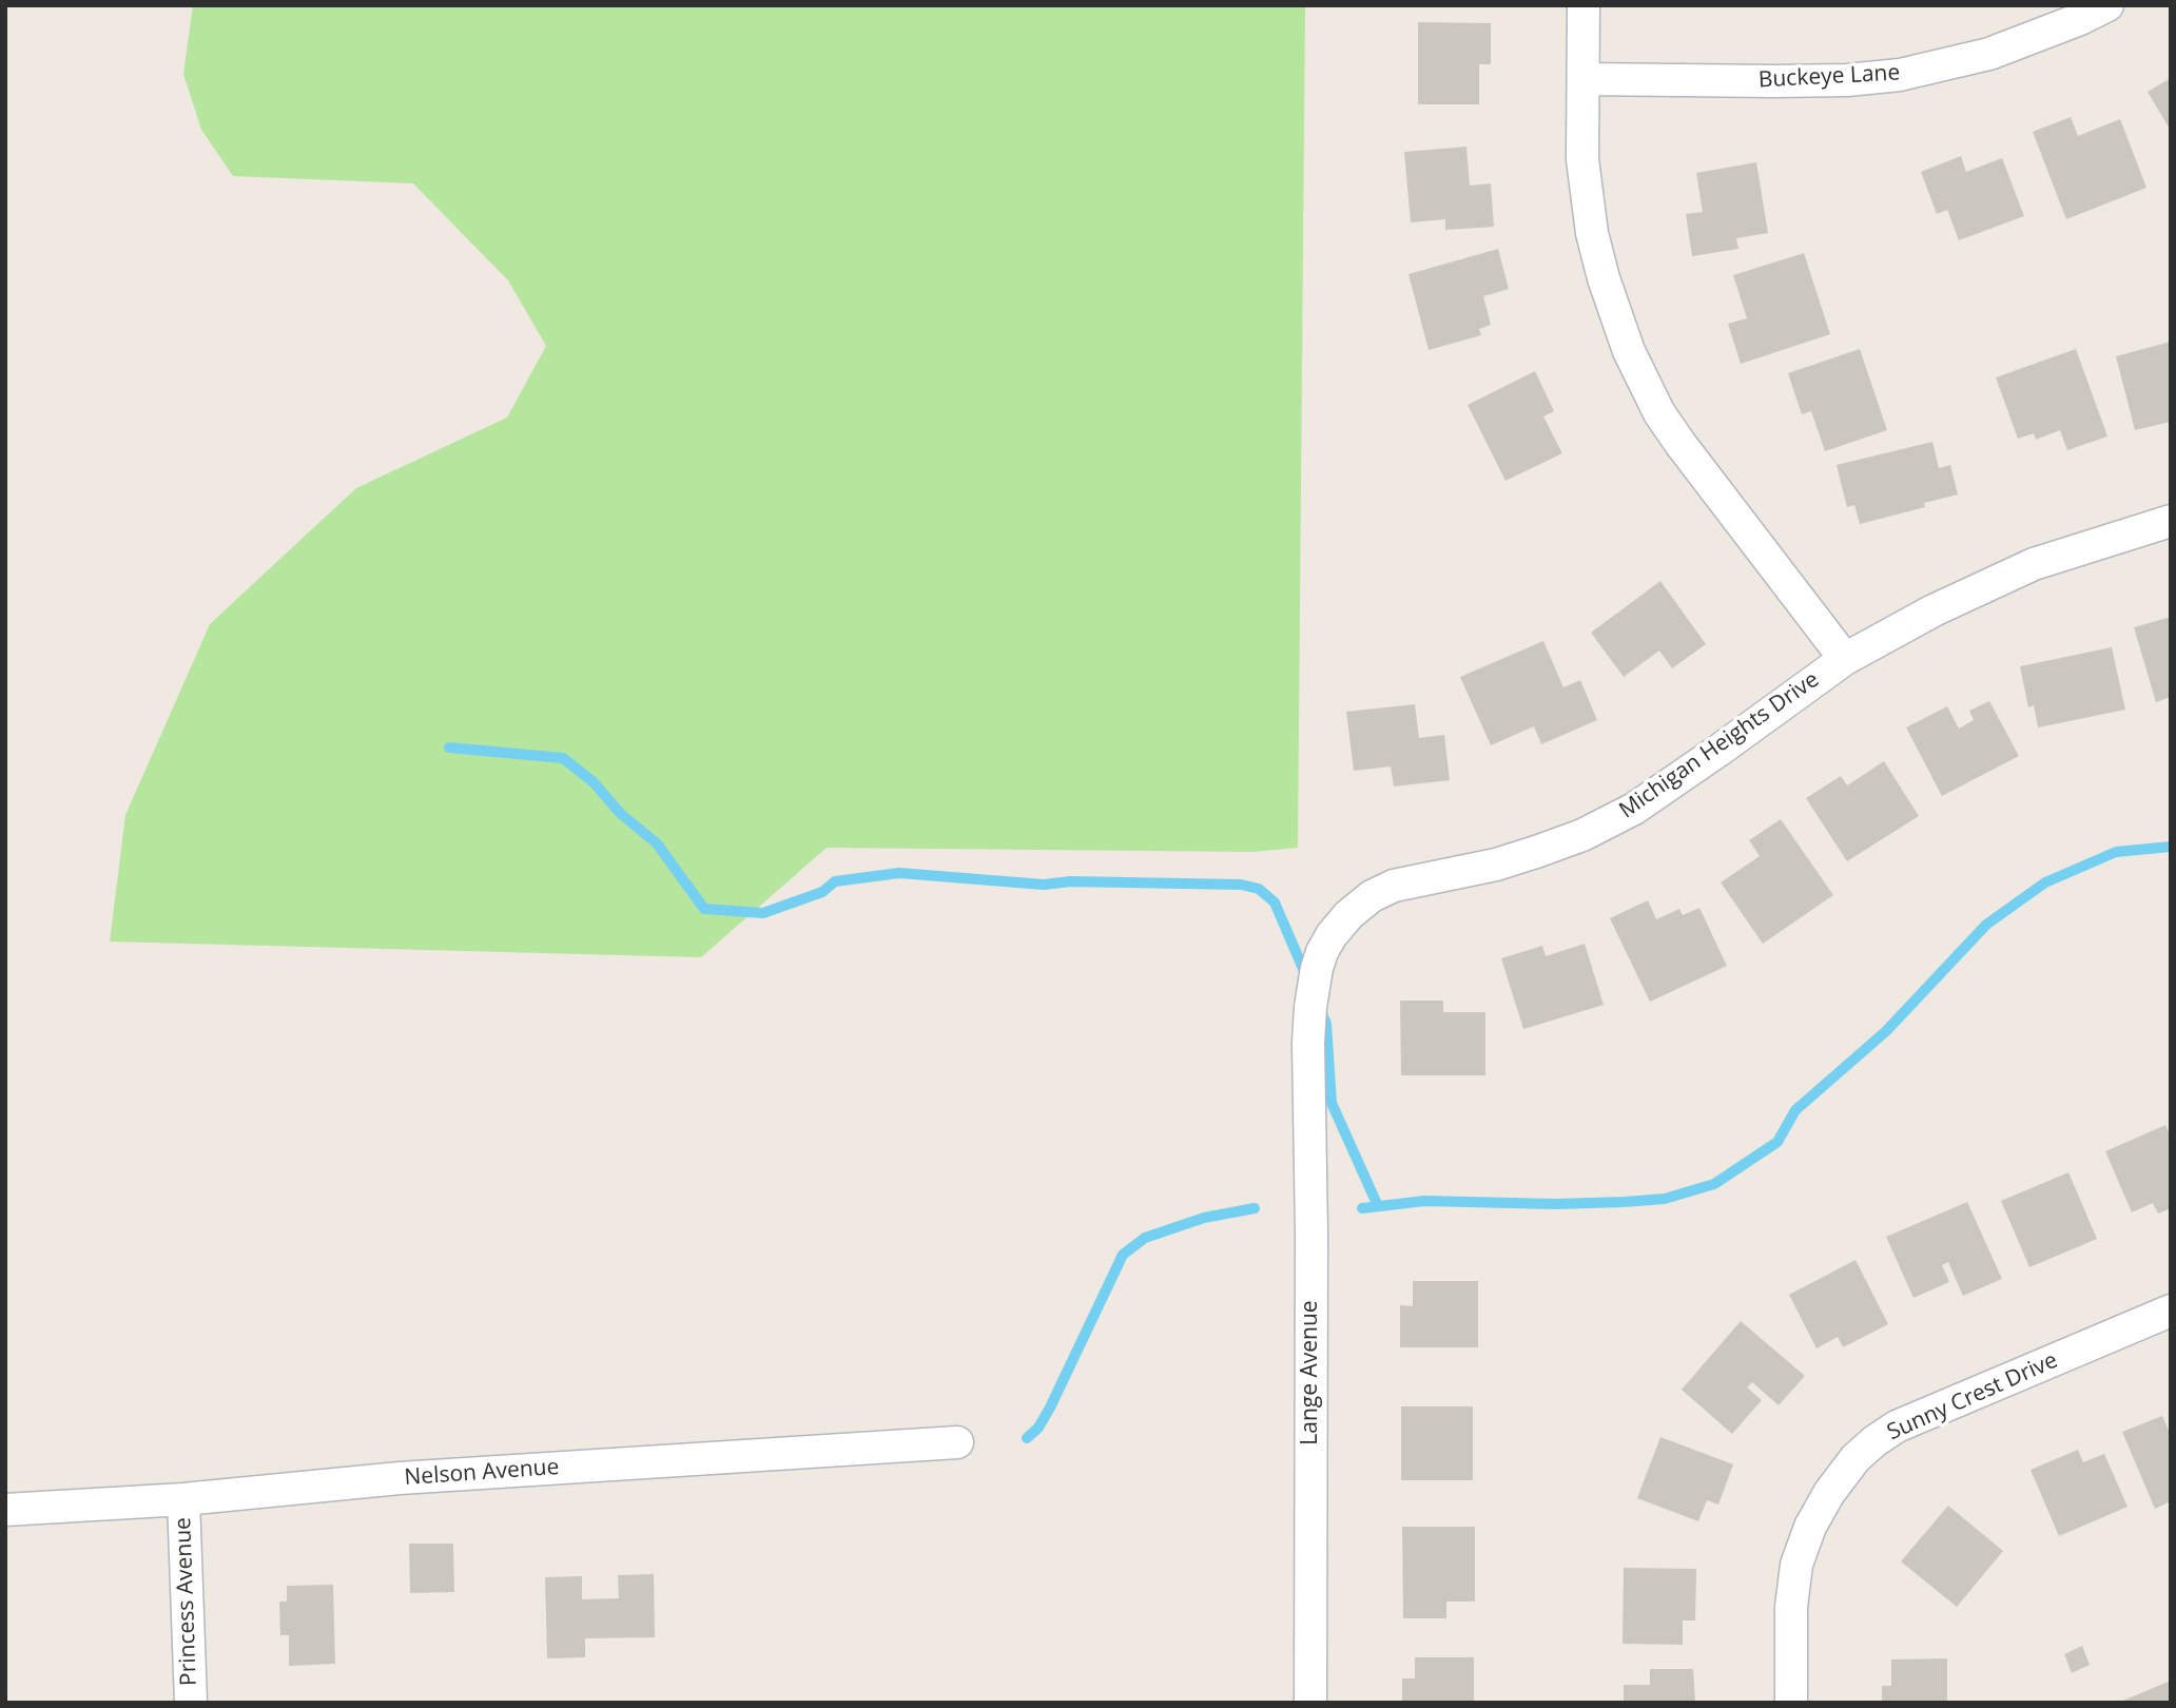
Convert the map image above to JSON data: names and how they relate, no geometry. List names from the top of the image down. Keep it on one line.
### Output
{"streets":{"street":["Buckeye Lane","Michigan Heights Drive","Lange Avenue","Sunny Crest Drive","Nelson Avenue","Princess Avenue"]},"crossings":[["Michigan Heights Drive","Lange Avenue"],["Nelson Avenue","Princess Avenue"]]}
